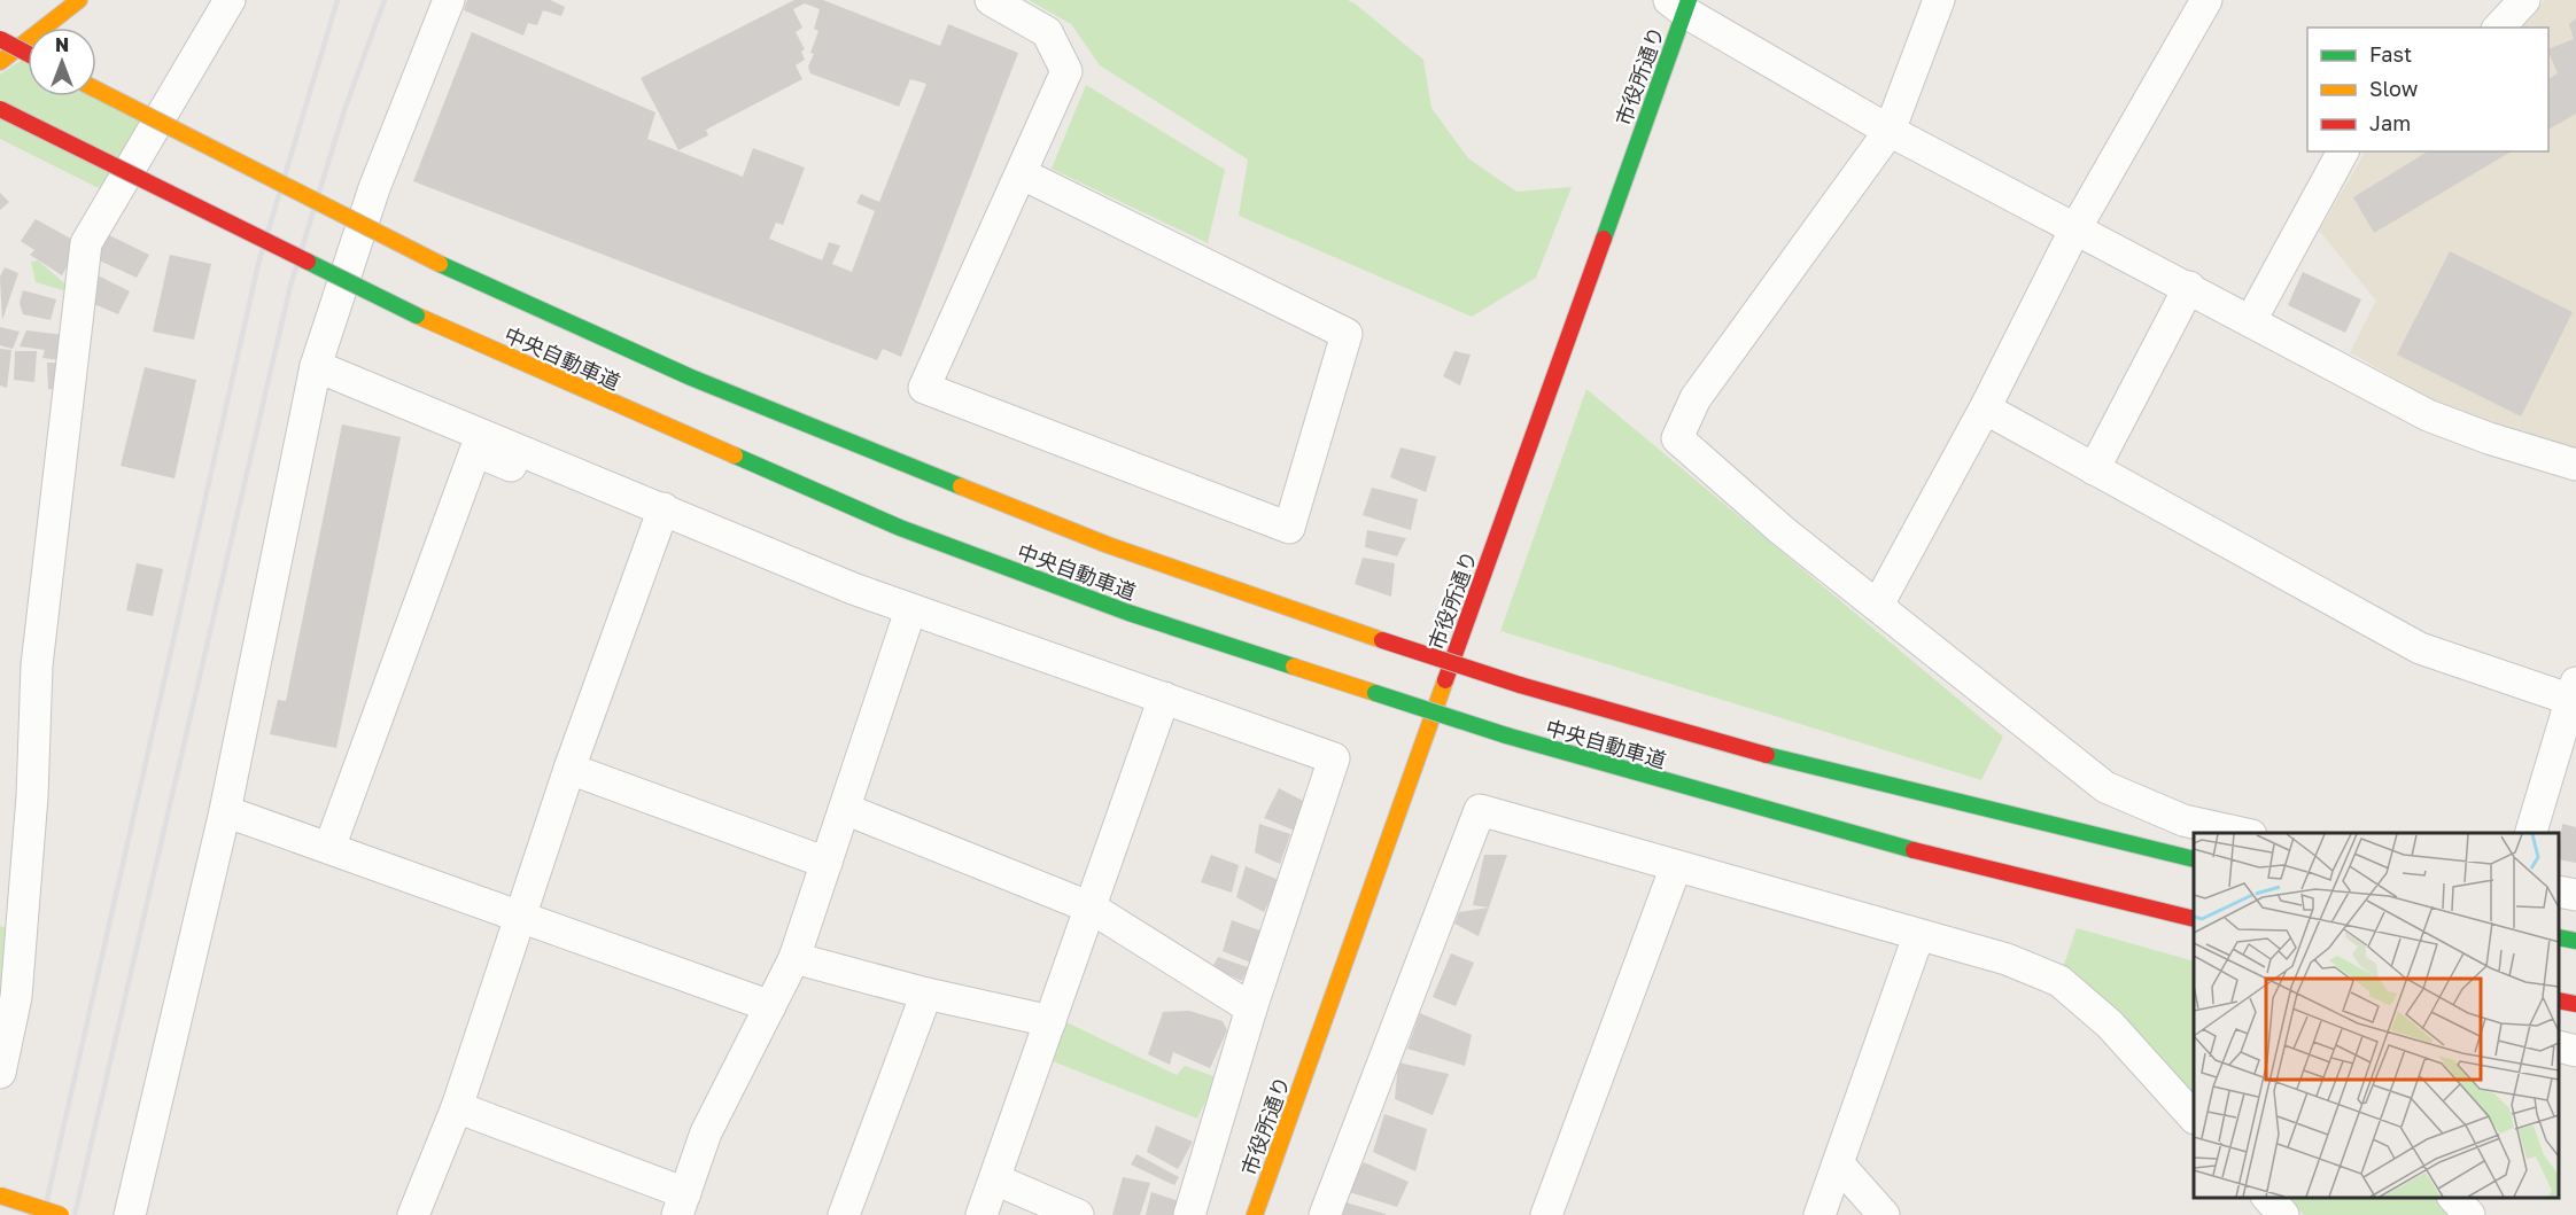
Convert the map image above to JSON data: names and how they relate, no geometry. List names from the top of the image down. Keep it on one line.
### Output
{"streets":{"main road":["市役所通り","中央自動車道"]},"legend":["Fast","Slow","Jam"],"north":"top"}
